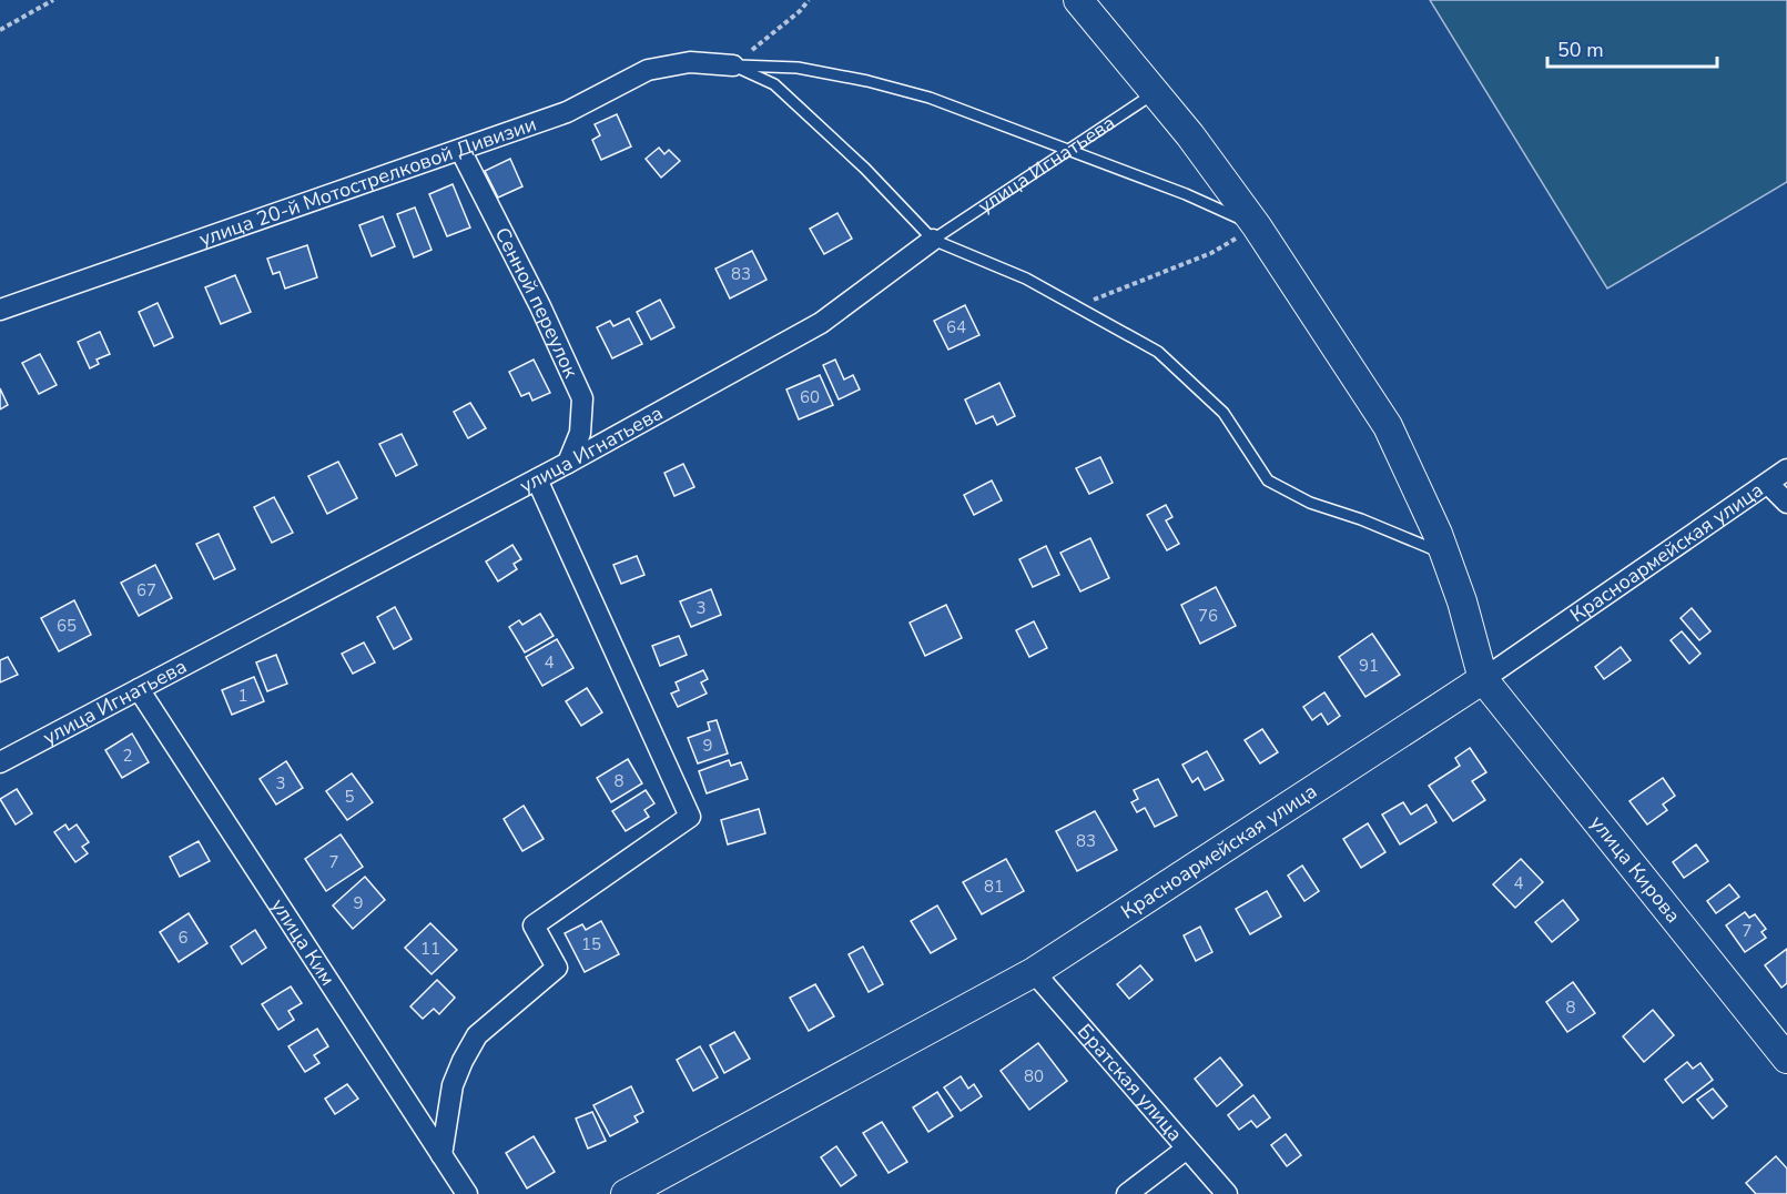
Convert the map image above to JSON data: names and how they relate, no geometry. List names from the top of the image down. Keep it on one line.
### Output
{"streets":{"street":["улица Игнатьева","улица 20-й Мотострелковой Дивизии","Сенной переулок","Красноармейская улица","улица Кирова","улица Ким","Братская улица"]},"crossings":[["улица Игнатьева","Сенной переулок"],["улица Игнатьева","улица Ким"],["улица 20-й Мотострелковой Дивизии","Сенной переулок"],["Красноармейская улица","улица Кирова"],["Красноармейская улица","Братская улица"]],"house_numbers":["83","64","60","67","3","76","65","4","91","1","9","2","8","3","5","83","7","4","81","9","7","6","15","11","8","80"],"scale_bar":"50 m"}
